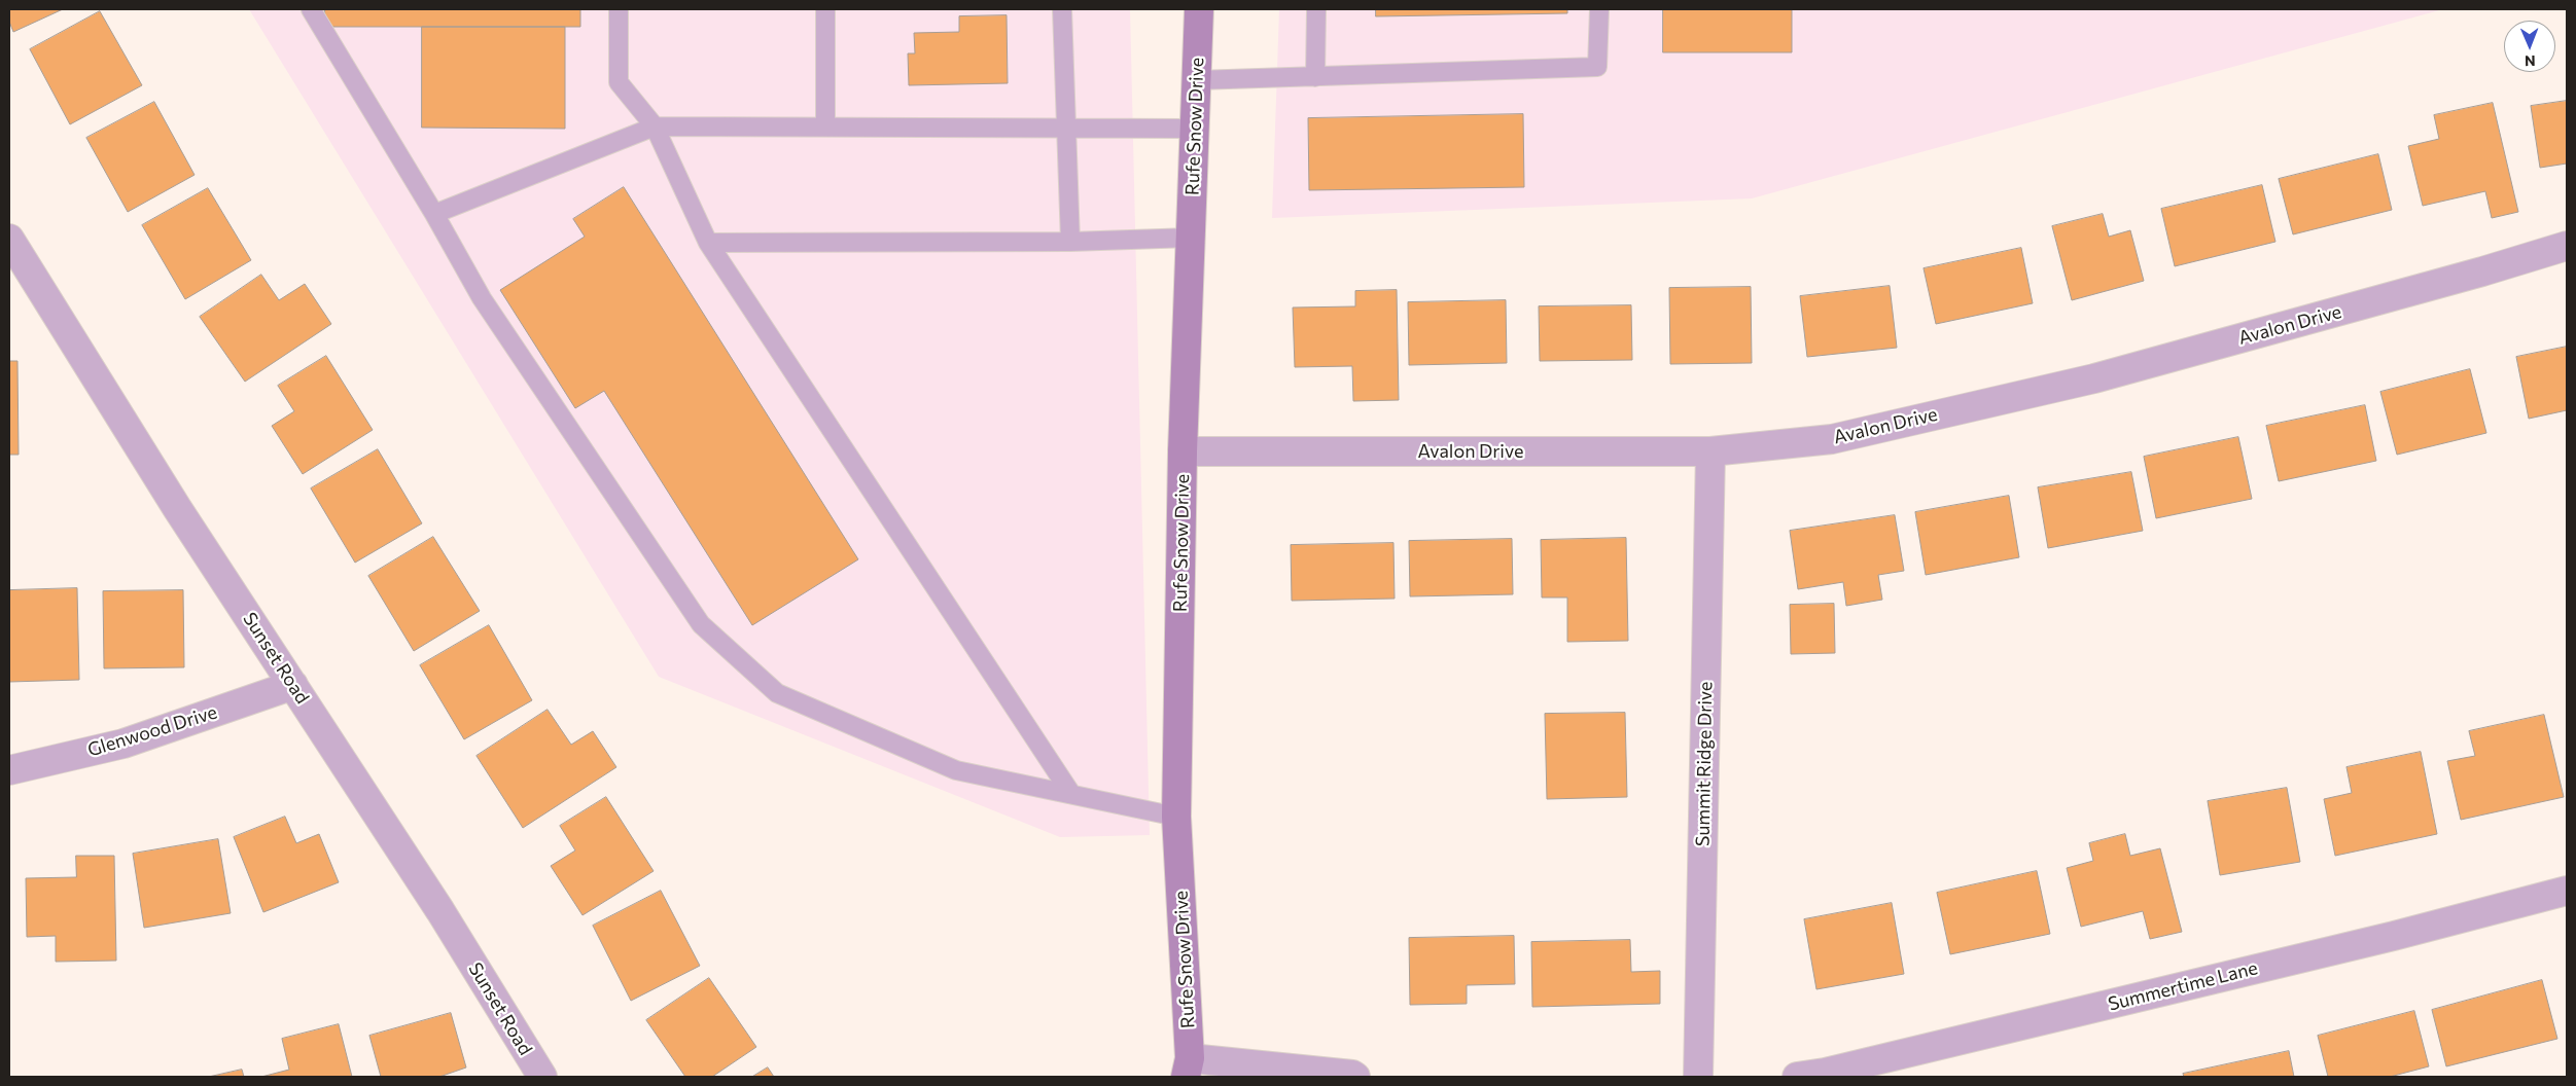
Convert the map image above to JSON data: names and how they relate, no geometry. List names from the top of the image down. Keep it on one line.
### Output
{"streets":{"main road":["Rufe Snow Drive"],"street":["Avalon Drive","Sunset Road","Glenwood Drive","Summit Ridge Drive","Summertime Lane"]},"crossings":[["Rufe Snow Drive","Avalon Drive"],["Avalon Drive","Summit Ridge Drive"],["Sunset Road","Glenwood Drive"]],"north":"bottom"}
